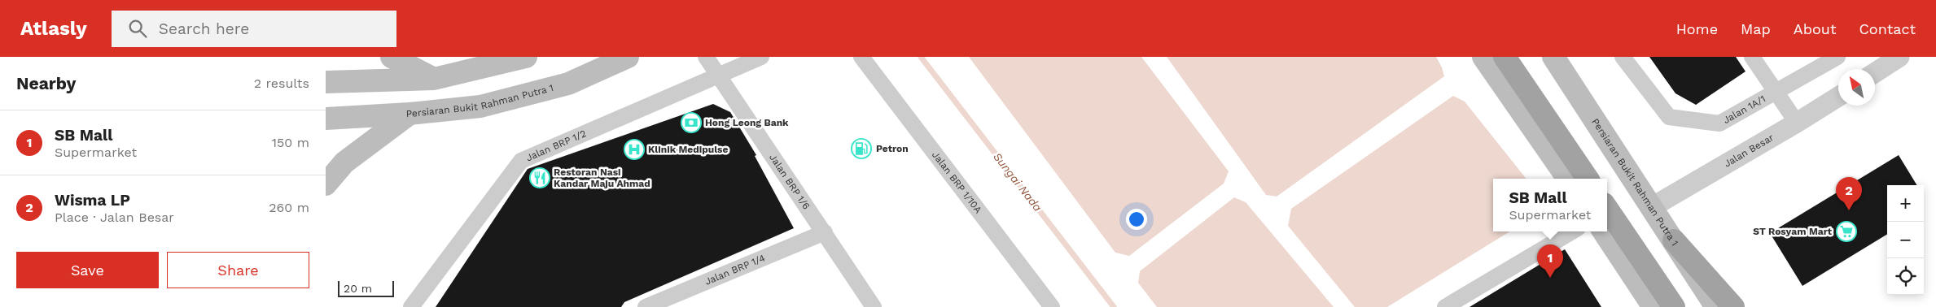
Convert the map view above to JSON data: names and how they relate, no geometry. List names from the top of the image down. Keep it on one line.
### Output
{"streets":{"main road":["Persiaran Bukit Rahman Putra 1"],"street":["Jalan 1A/1","Jalan BRP 1/2","Jalan Besar","Jalan BRP 1/6","Jalan BRP 1/10A","Jalan BRP 1/4"]},"crossings":[["Persiaran Bukit Rahman Putra 1","Jalan Besar"],["Jalan BRP 1/2","Jalan BRP 1/6"],["Jalan BRP 1/6","Jalan BRP 1/4"]],"water":["Sungai Nada"],"places":{"bank":["Hong Leong Bank"],"fuel station":["Petron"],"hospital":["Klinik Medipulse"],"restaurant":["Restoran Nasi Kandar Maju Ahmad"],"supermarket":["ST Rosyam Mart"]},"scale_bar":"20 m","north":"top left","page":{"header":"Atlasly","search":"Search here","nav":["Home","Map","About","Contact"],"heading":["Nearby","2 results"],"list":[{"mark":"1","name":"SB Mall","note":"Supermarket","value":"150 m"},{"mark":"2","name":"Wisma LP","note":"Place · Jalan Besar","value":"260 m"}],"pins":["2","1"],"popup":["SB Mall","Supermarket"],"map_buttons":["+","−"],"buttons":["Save","Share"],"scale":"20 m"}}
